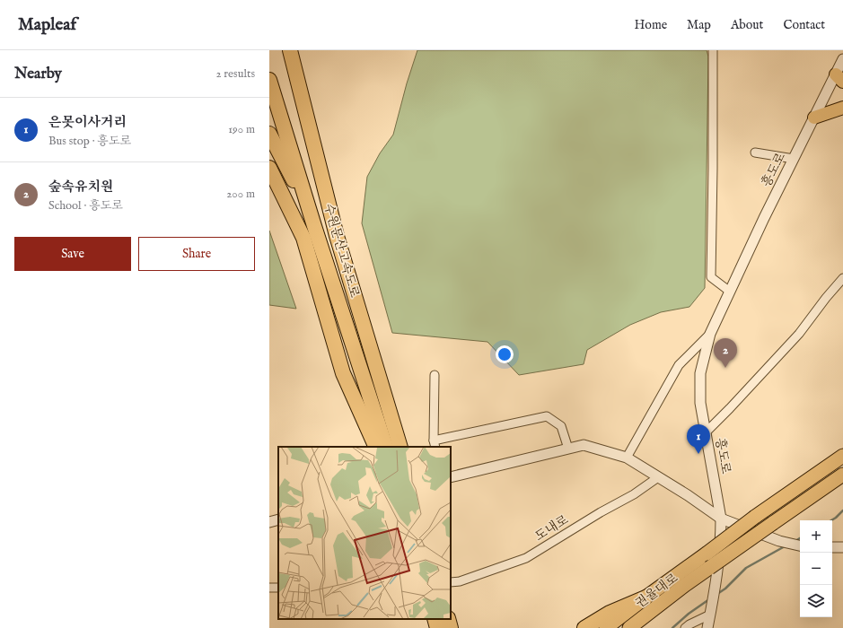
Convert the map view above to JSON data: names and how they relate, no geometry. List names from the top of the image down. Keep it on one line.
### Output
{"streets":{"highway":["수원문산고속도로","권율대로"],"street":["흥도로","도내로"]},"page":{"header":"Mapleaf","nav":["Home","Map","About","Contact"],"heading":["Nearby","2 results"],"list":[{"mark":"1","name":"은못이사거리","note":"Bus stop · 흥도로","value":"190 m"},{"mark":"2","name":"숲속유치원","note":"School · 흥도로","value":"200 m"}],"buttons":["Save","Share"],"pins":["2","1"],"map_buttons":["+","−"]}}
